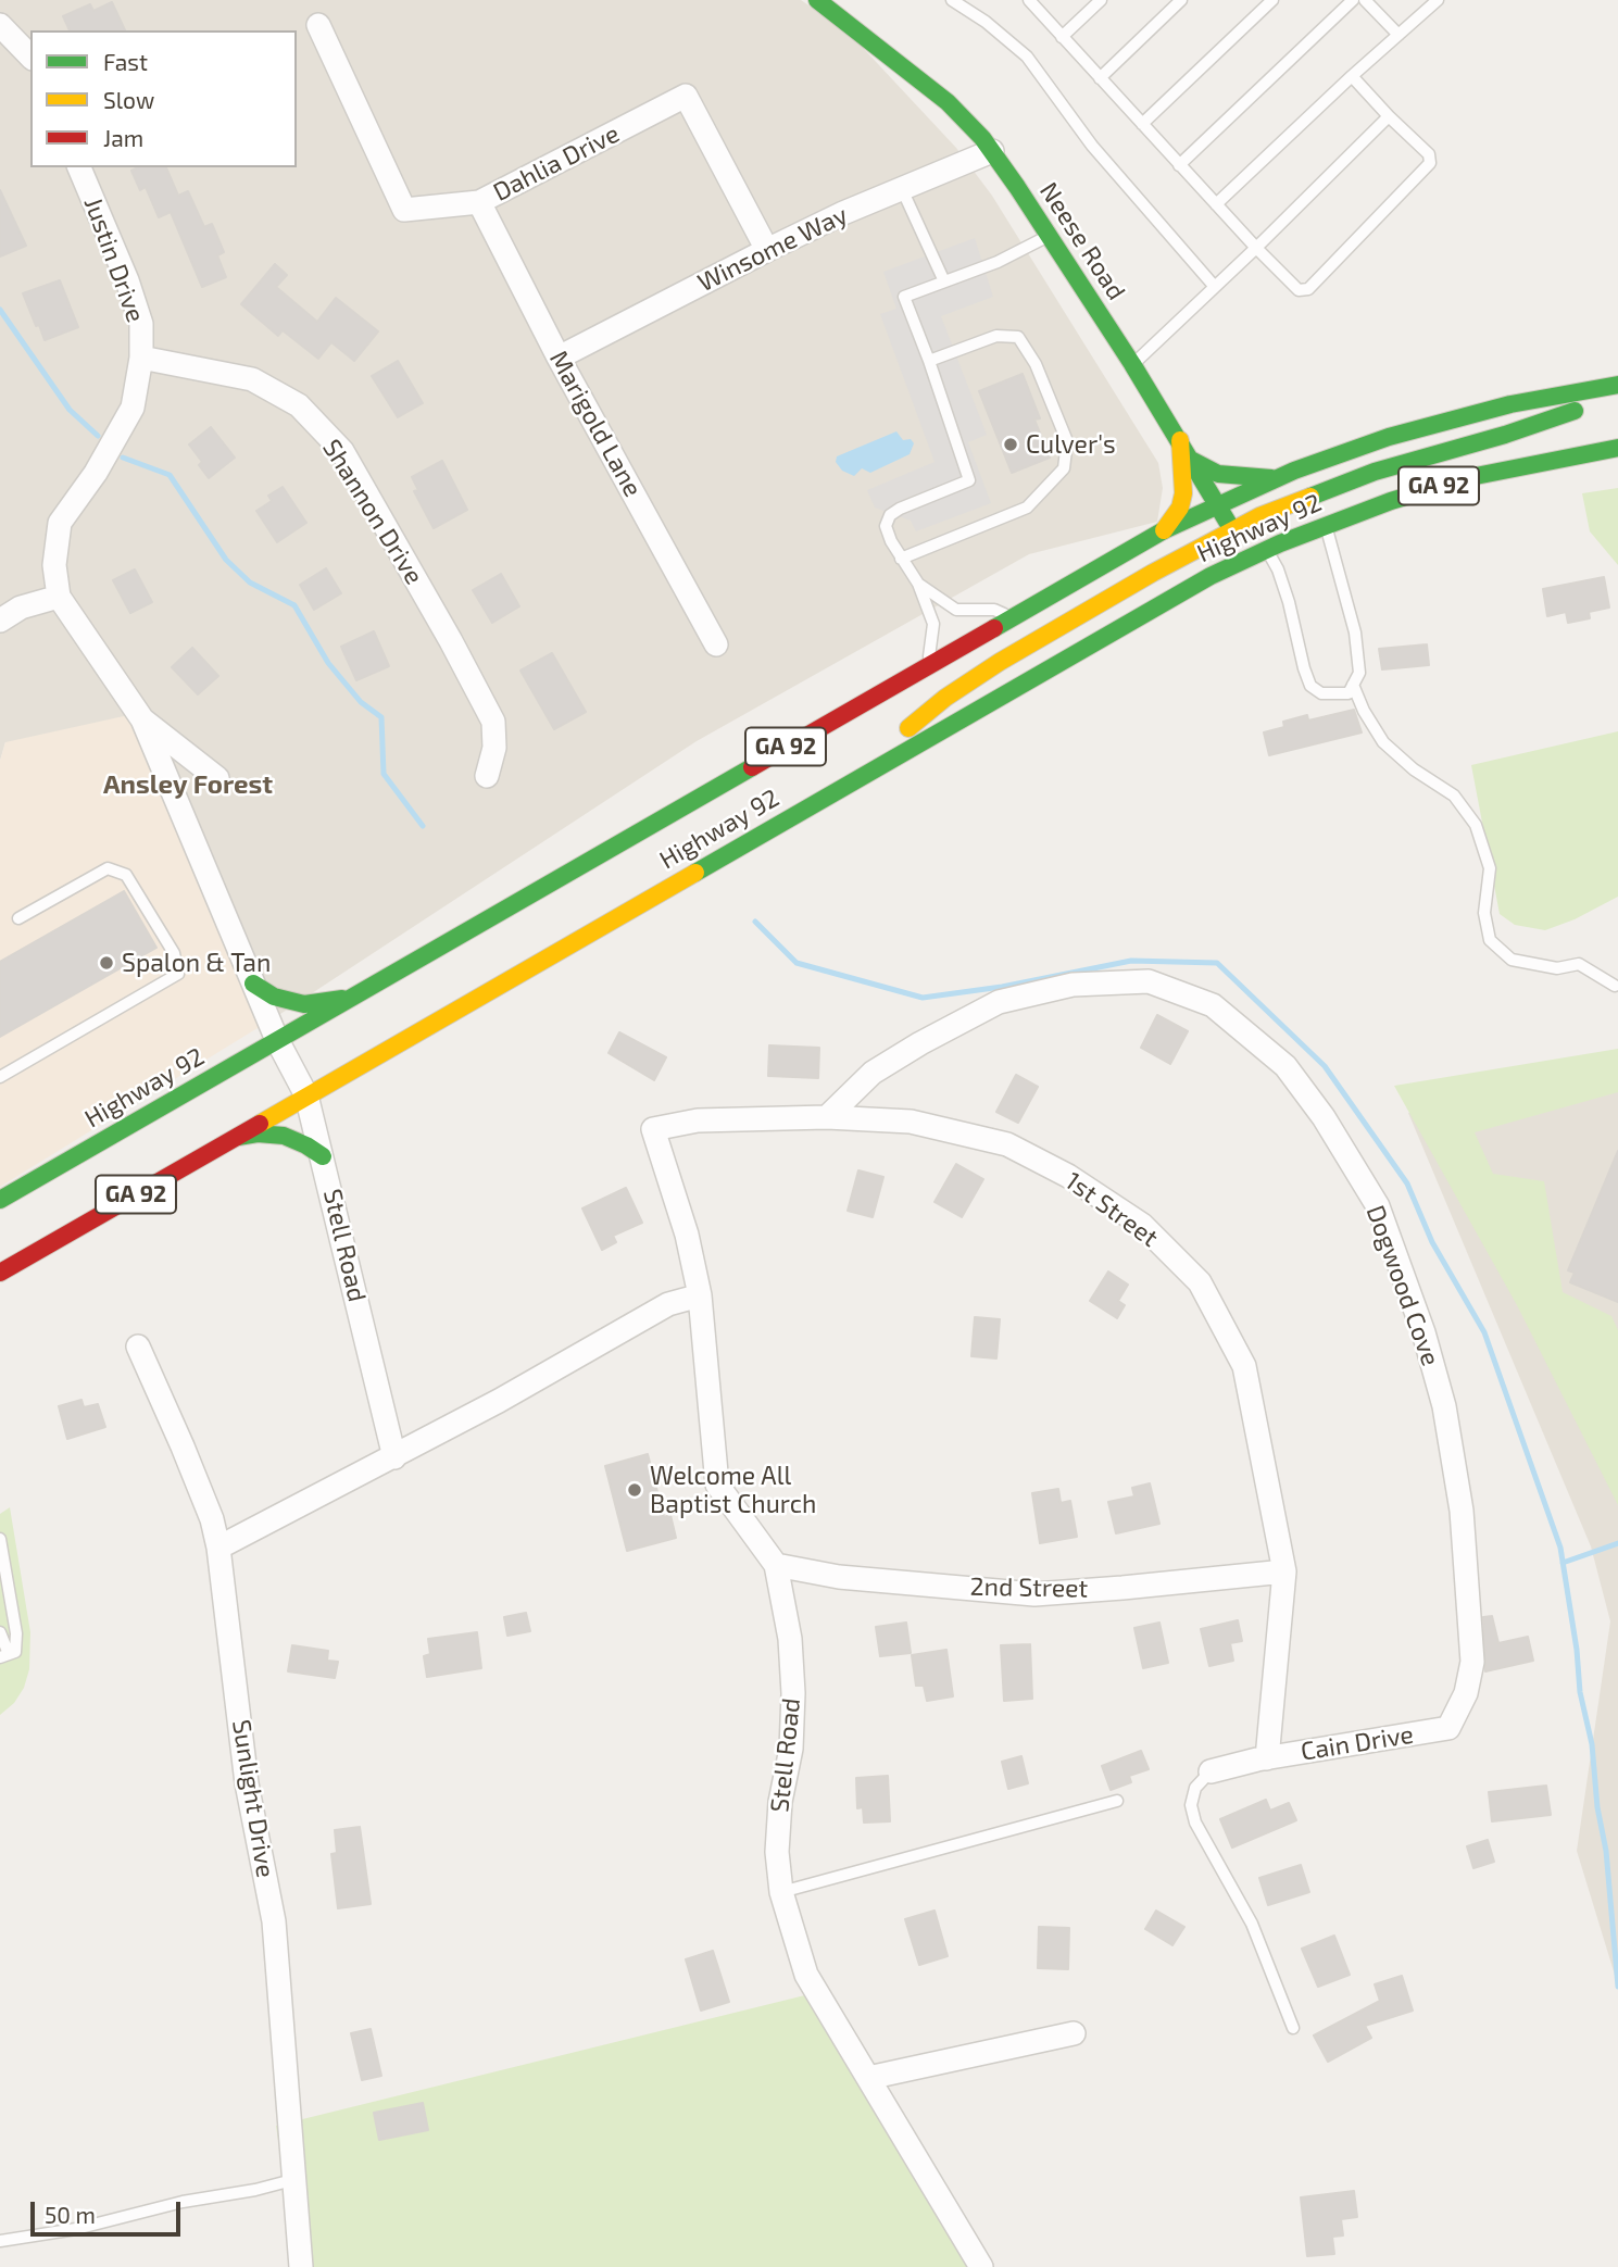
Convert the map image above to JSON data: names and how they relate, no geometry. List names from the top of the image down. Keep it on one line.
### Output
{"streets":{"main road":["Neese Road","GA 92","Highway 92"],"street":["Dahlia Drive","Winsome Way","Justin Drive","Marigold Lane","Shannon Drive","1st Street","Stell Road","Dogwood Cove","2nd Street","Cain Drive","Sunlight Drive"]},"crossings":[["Dahlia Drive","Winsome Way"],["Dahlia Drive","Marigold Lane"],["Neese Road","Winsome Way"],["Neese Road","Highway 92"],["Winsome Way","Marigold Lane"],["Justin Drive","Shannon Drive"],["Justin Drive","Highway 92"],["Justin Drive","Stell Road"],["Highway 92","Stell Road"],["1st Street","Stell Road"],["1st Street","Dogwood Cove"],["1st Street","2nd Street"],["1st Street","Cain Drive"],["Stell Road","2nd Street"],["Dogwood Cove","Cain Drive"]],"districts":["Ansley Forest"],"places":["Culver's","Spalon & Tan","Welcome All Baptist Church"],"legend":["Fast","Slow","Jam"],"scale_bar":"50 m"}
